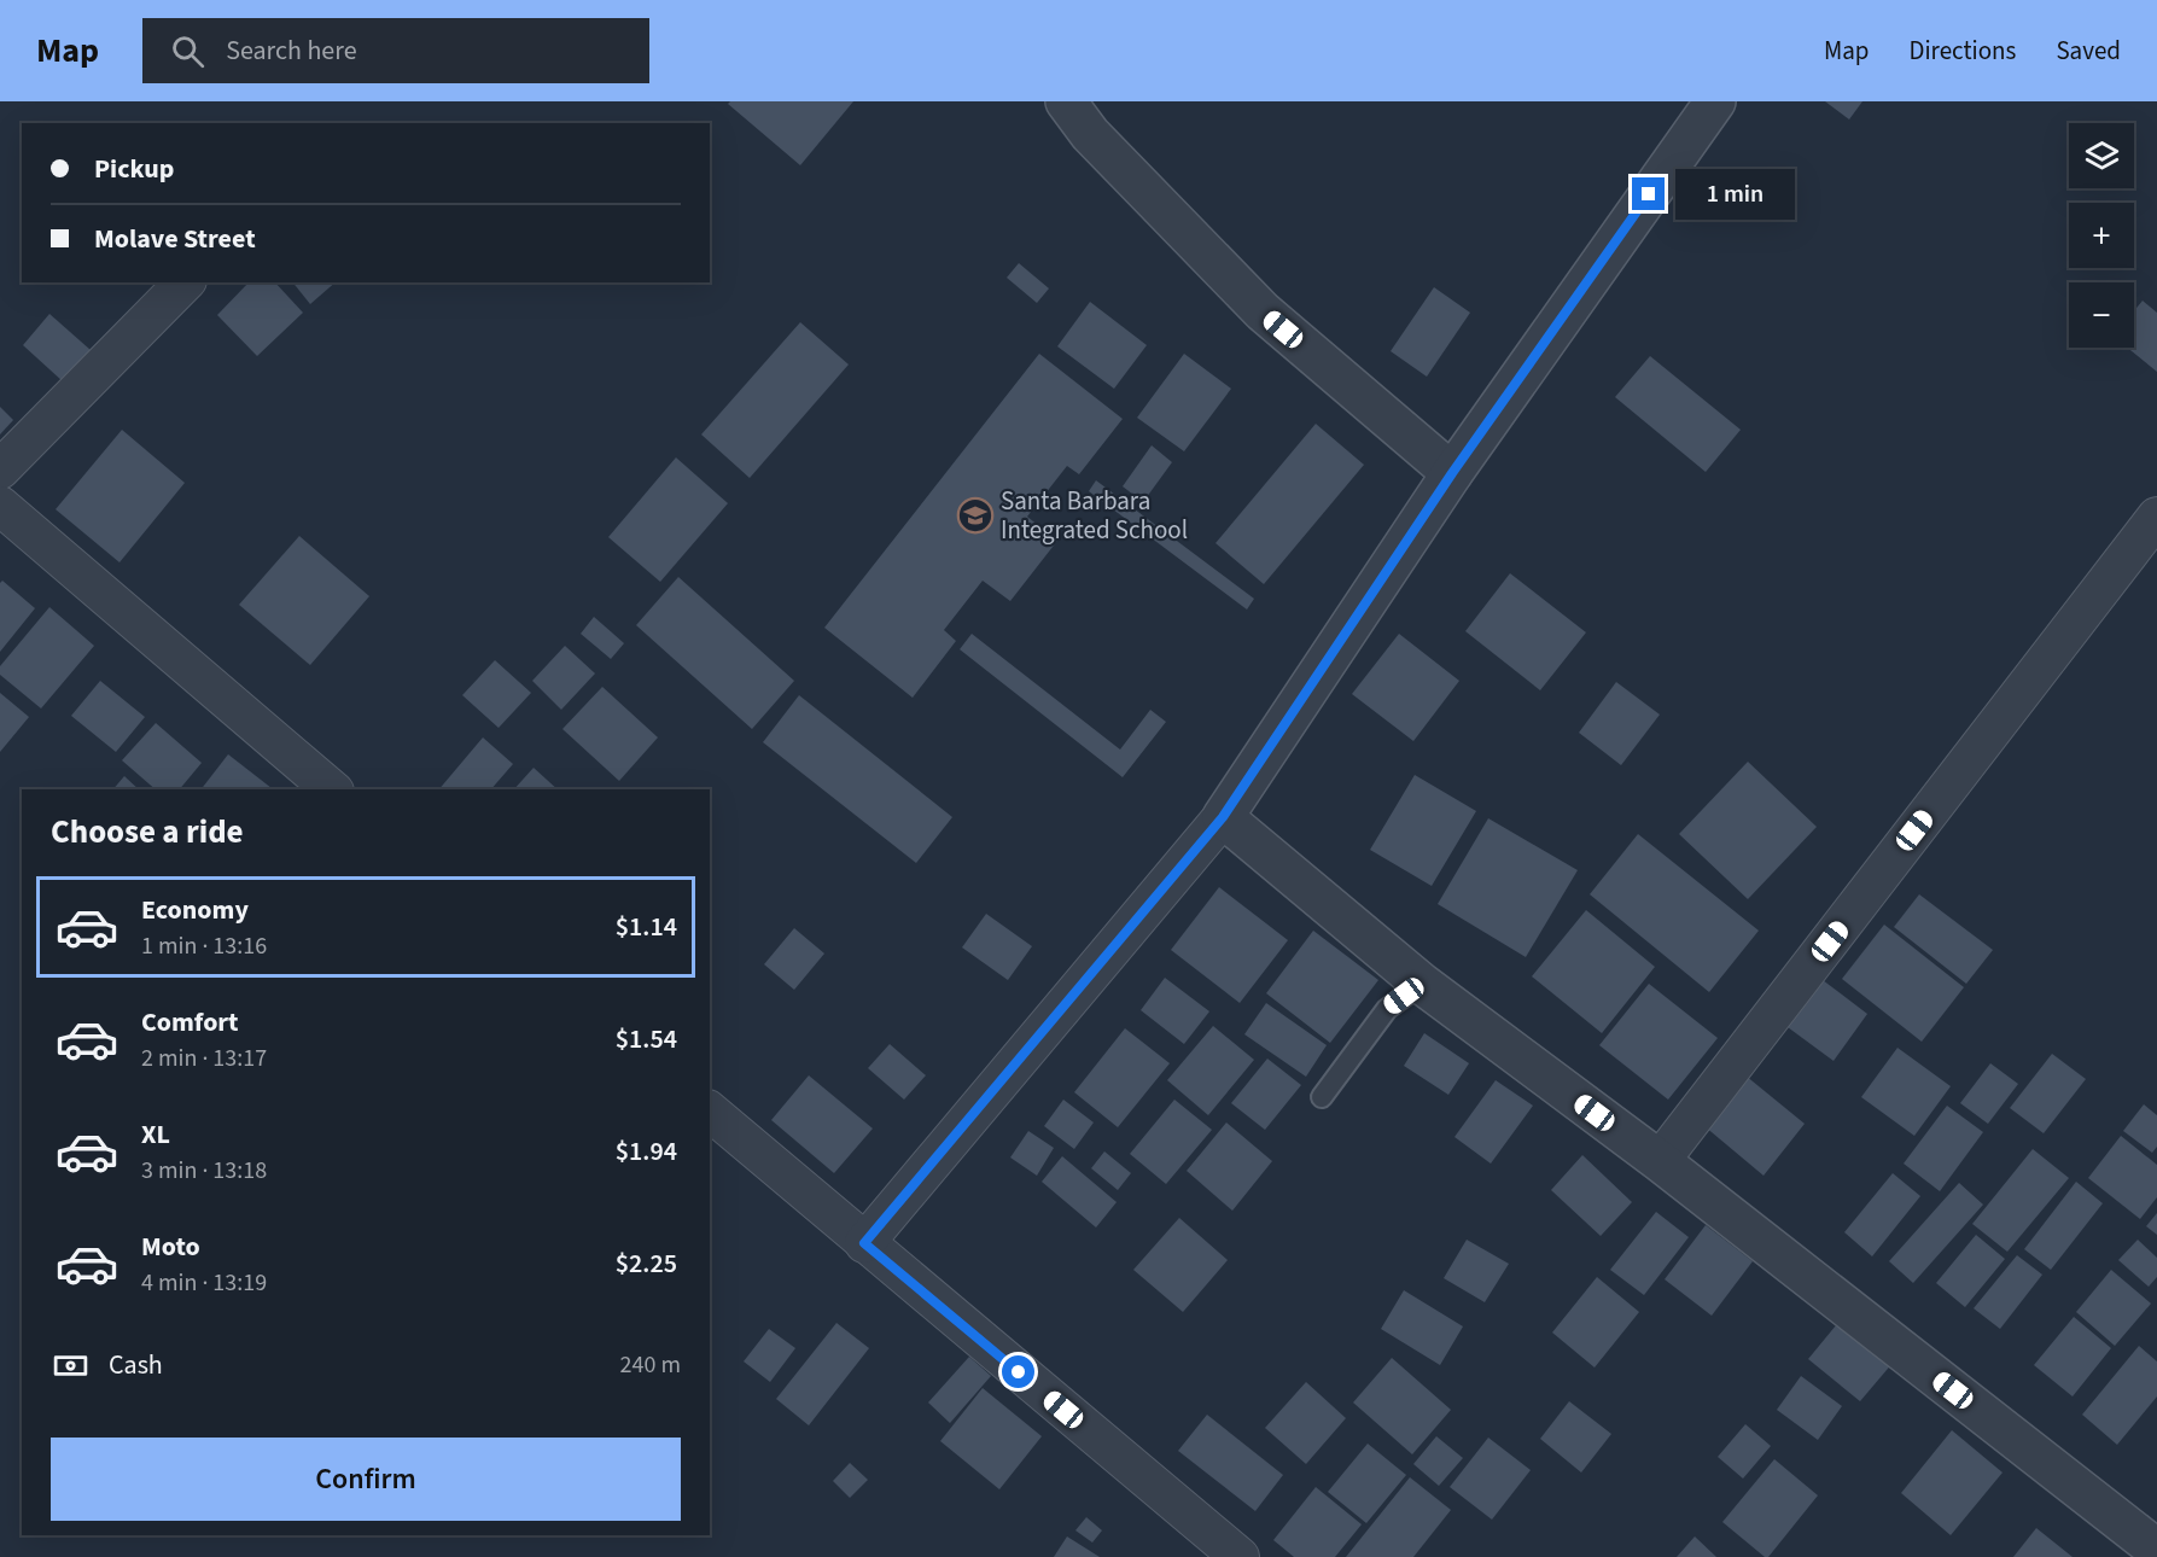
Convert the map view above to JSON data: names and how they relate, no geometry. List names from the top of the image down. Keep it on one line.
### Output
{"places":{"school or university":["Santa Barbara Integrated School"]},"page":{"header":"Map","search":"Search here","nav":["Map","Directions","Saved"],"map_buttons":["+","−"],"banner":["Pickup","Molave Street"],"bubble":"1 min","heading":"Choose a ride","list":[{"name":"Economy","note":"1 min · 13:16","value":"$1.14"},{"name":"Comfort","note":"2 min · 13:17","value":"$1.54"},{"name":"XL","note":"3 min · 13:18","value":"$1.94"},{"name":"Moto","note":"4 min · 13:19","value":"$2.25"}],"pay":["Cash","240 m"],"buttons":"Confirm"}}
